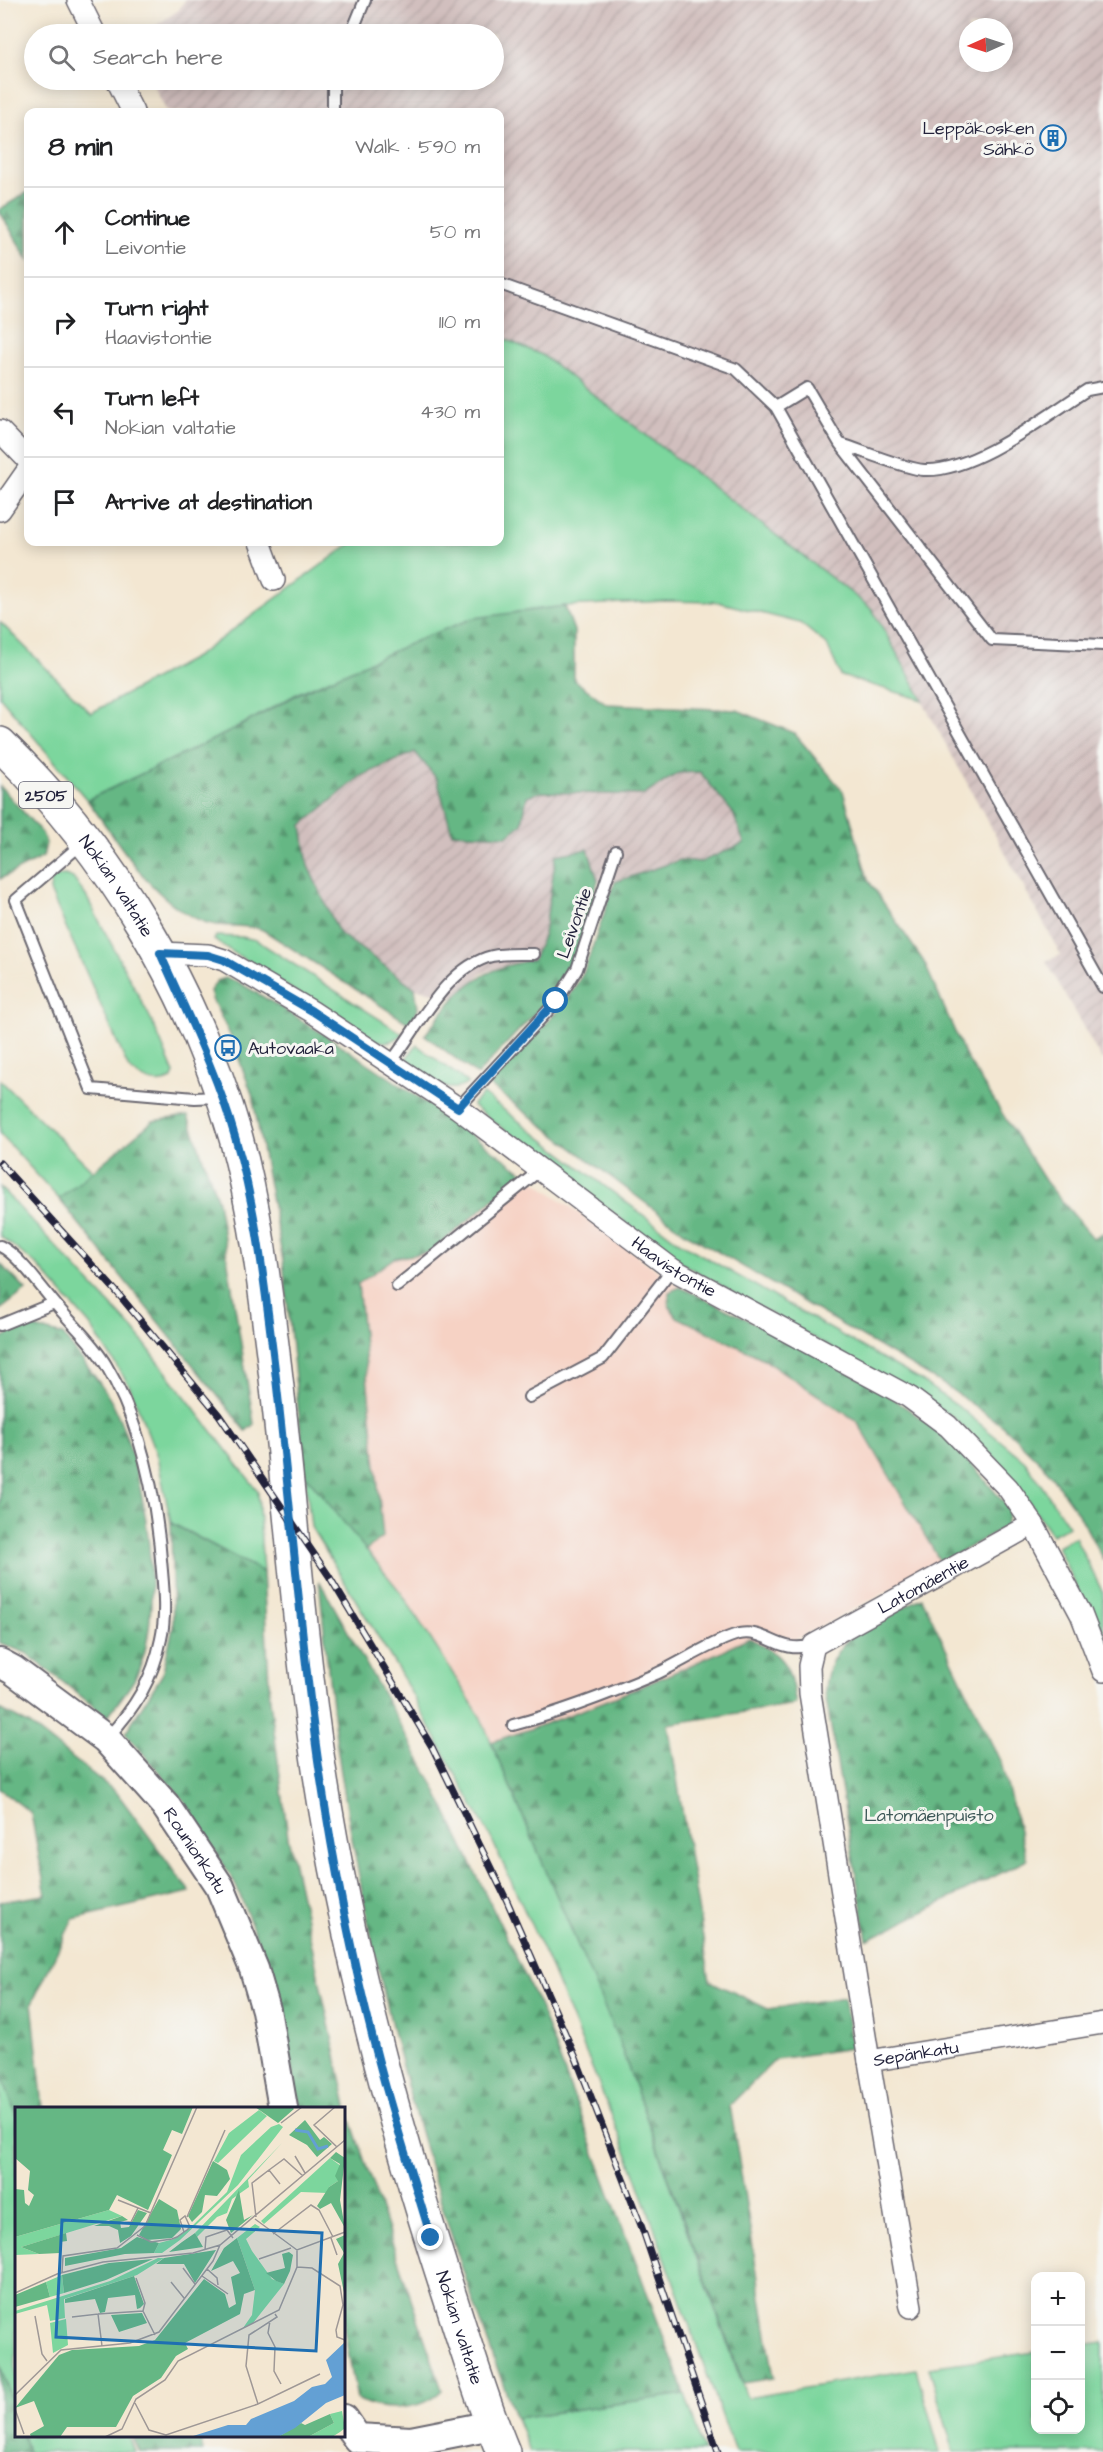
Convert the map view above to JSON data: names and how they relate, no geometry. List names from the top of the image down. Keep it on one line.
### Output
{"streets":{"main road":["2505","Nokian valtatie","Rounionkatu"],"street":["Haavistontie","Latomäentie","Sepänkatu"],"lane":["Leivontie"]},"crossings":[["Nokian valtatie","Haavistontie"],["Leivontie","Haavistontie"],["Haavistontie","Latomäentie"]],"parks":["Latomäenpuisto"],"places":{"building":["Leppäkosken Sähkö"],"bus stop":["Autovaaka"]},"north":"left","page":{"search":"Search here","heading":["8 min","Walk · 590 m"],"list":[["Continue","Leivontie","50 m"],["Turn right","Haavistontie","110 m"],["Turn left","Nokian valtatie","430 m"],"Arrive at destination"],"map_buttons":["+","−"]}}
